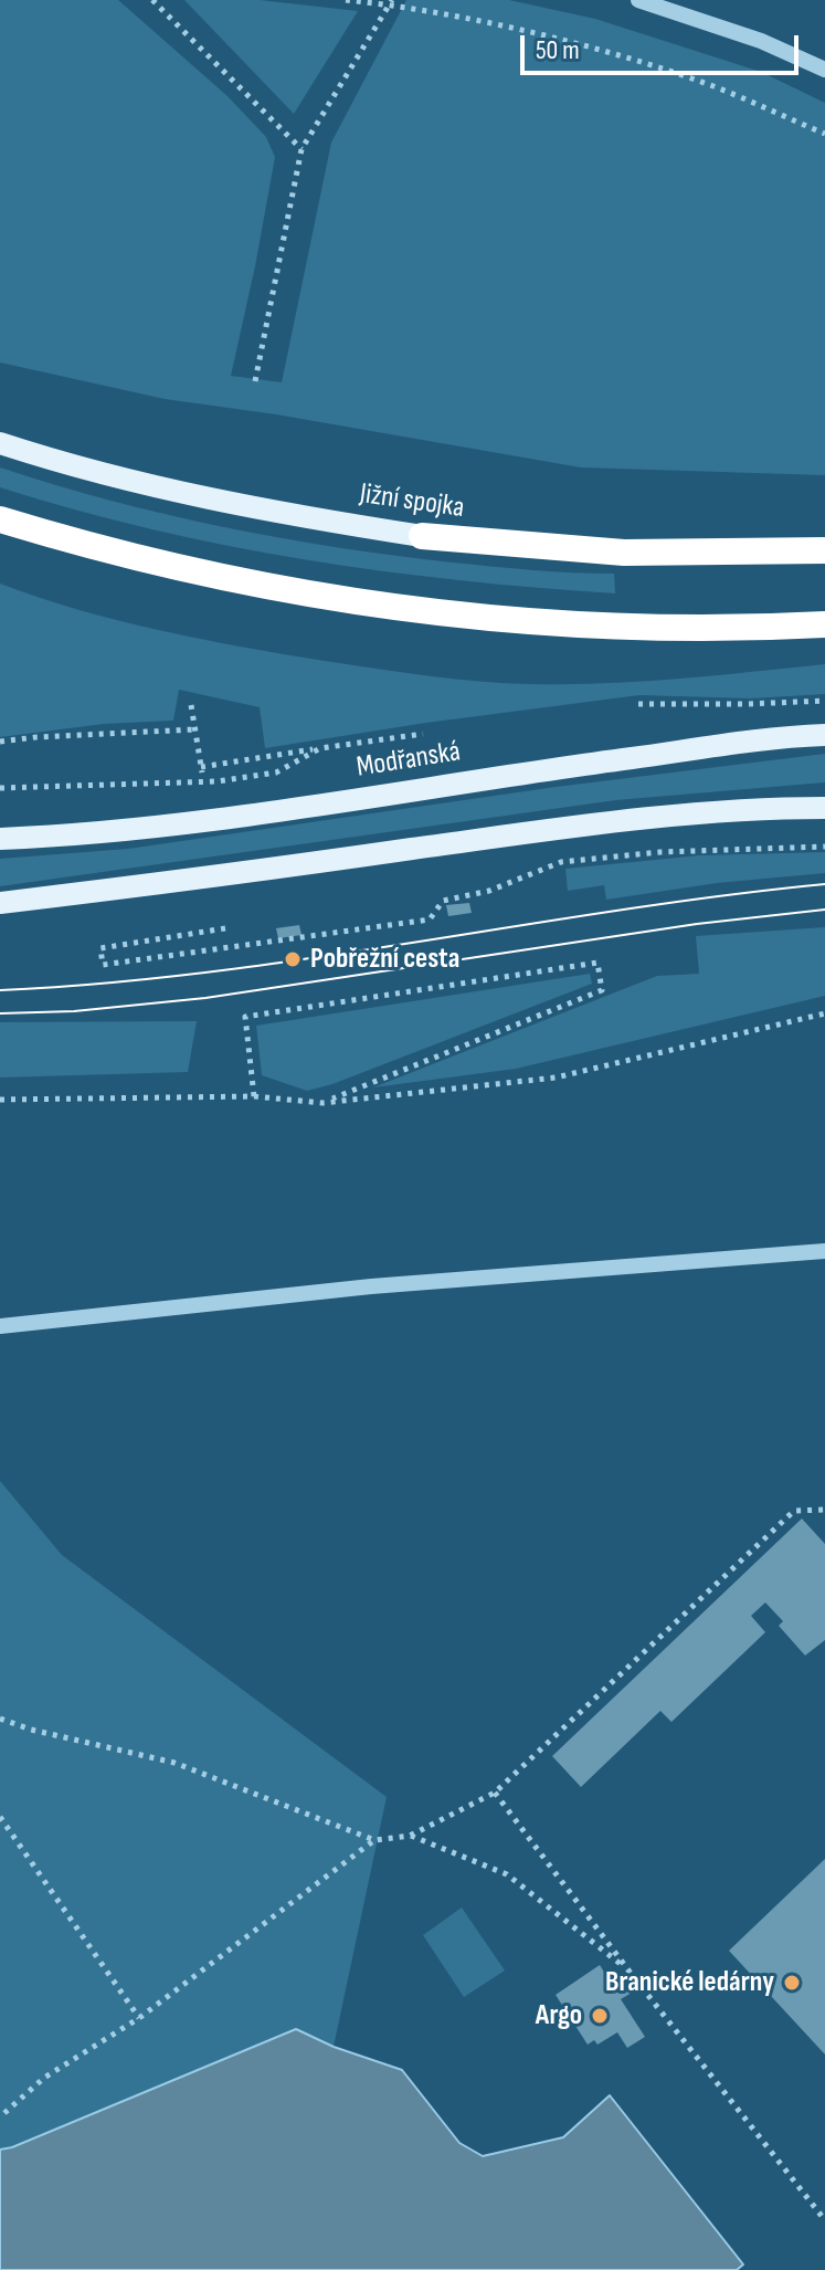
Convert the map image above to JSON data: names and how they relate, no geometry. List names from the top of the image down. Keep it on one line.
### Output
{"streets":{"highway":["Jižní spojka"],"main road":["Modřanská"]},"places":["Pobřežní cesta","Branické ledárny","Argo"],"scale_bar":"50 m"}
